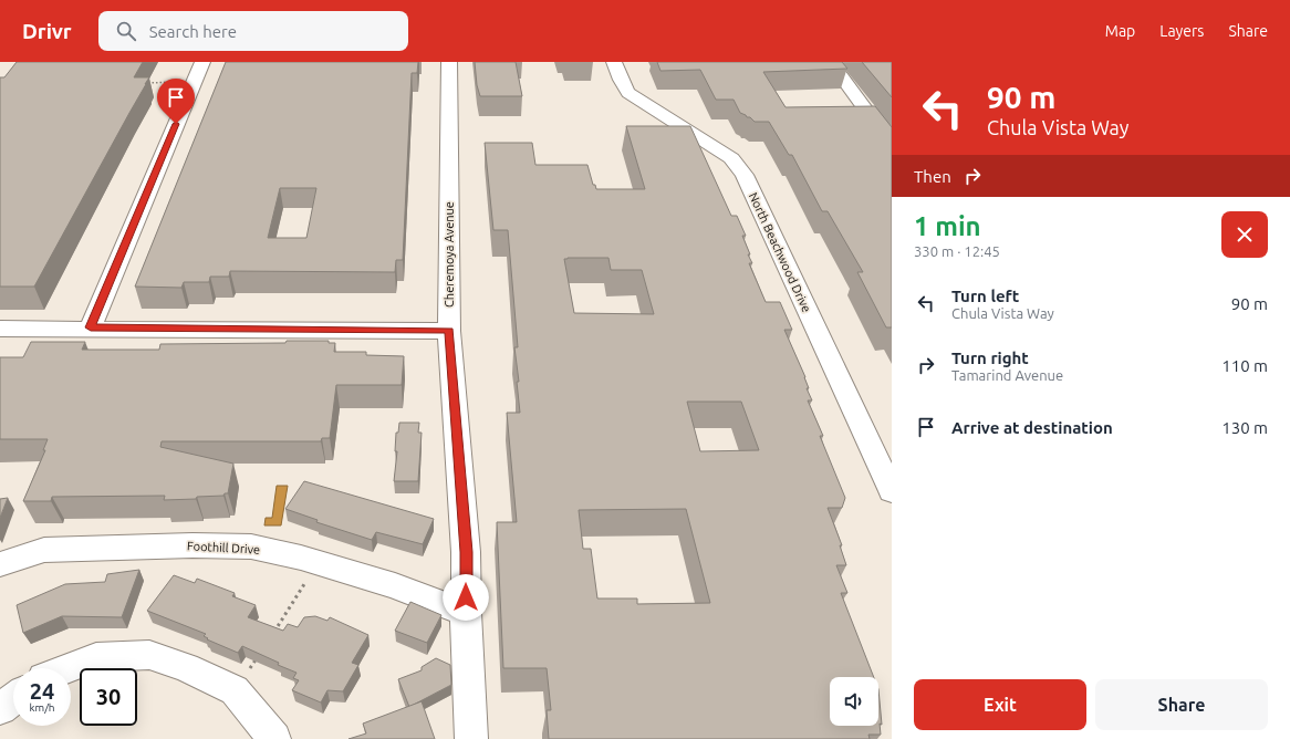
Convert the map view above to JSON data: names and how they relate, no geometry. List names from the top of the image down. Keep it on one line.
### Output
{"streets":{"street":["North Beachwood Drive","Cheremoya Avenue","Foothill Drive"]},"crossings":[["Cheremoya Avenue","Foothill Drive"]],"page":{"header":"Drivr","search":"Search here","nav":["Map","Layers","Share"],"turn":["90 m","Chula Vista Way"],"then":"Then","heading":["1 min","330 m · 12:45"],"list":[{"name":"Turn left","note":"Chula Vista Way","value":"90 m"},{"name":"Turn right","note":"Tamarind Avenue","value":"110 m"},{"name":"Arrive at destination","value":"130 m"}],"speed":"24 km/h","limit":"30","buttons":["Exit","Share"]}}
